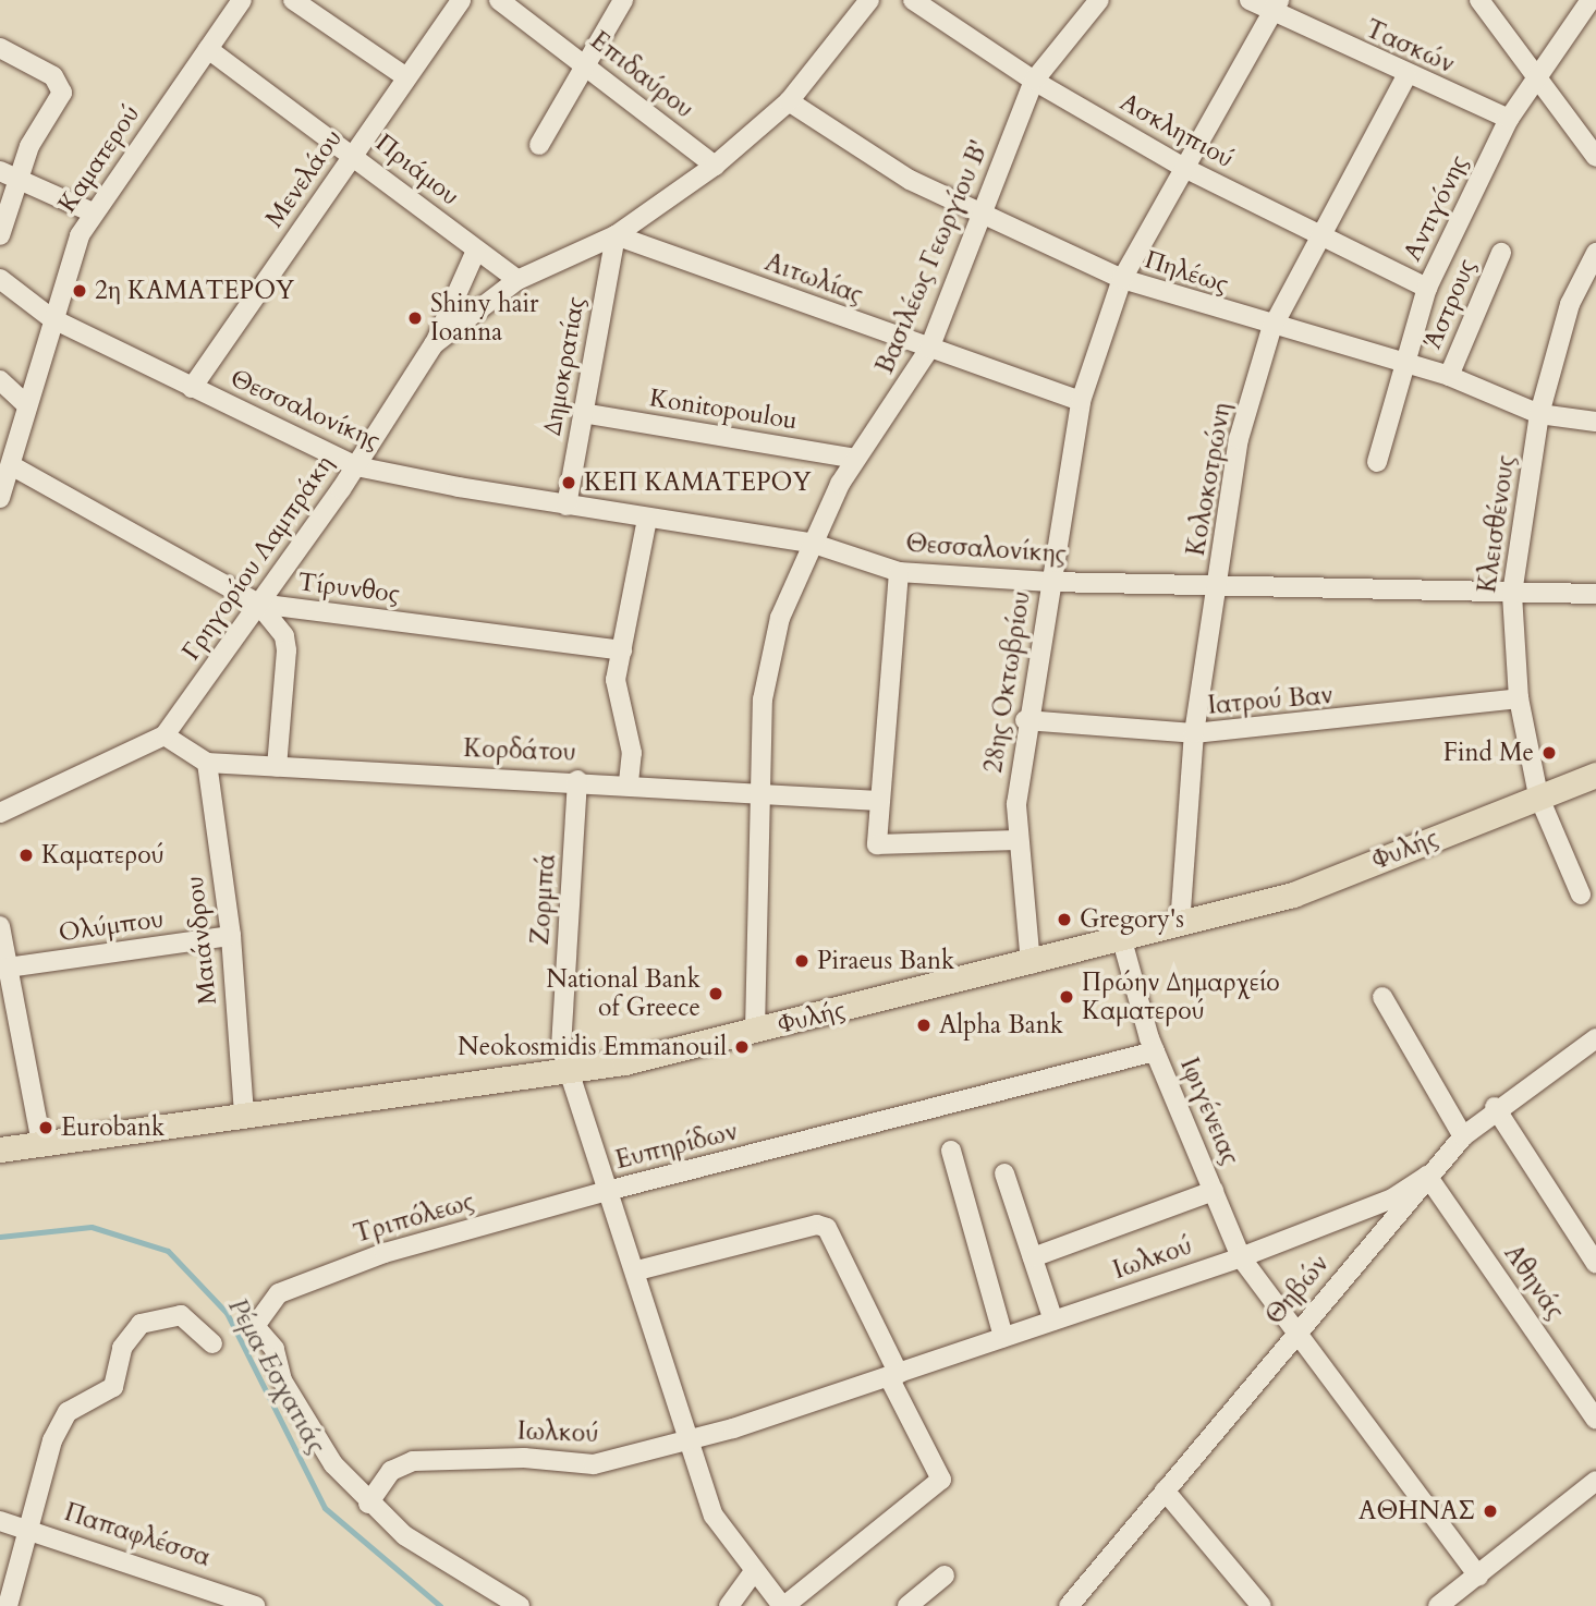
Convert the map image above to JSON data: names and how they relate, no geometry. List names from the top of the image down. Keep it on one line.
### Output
{"streets":{"main road":["Φυλής"],"street":["Τασκών","Επιδαύρου","Ασκληπιού","Καματερού","Πριάμου","Μενελάου","Αντιγόνης","Βασιλέως Γεωργίου Β'","Πηλέως","Αιτωλίας","Άστρους","Δημοκρατίας","Θεσσαλονίκης","Konitopoulou","Κολοκοτρώνη","Κλεισθένους","Γρηγορίου Λαμπράκη","Τίρυνθος","28ης Οκτωβρίου","Ιατρού Βαν","Κορδάτου","Ζορμπά","Ολύμπου","Μαιάνδρου","Ιφιγένειας","Ευπηρίδων","Τριπόλεως","Ιωλκού","Αθηνάς","Θηβών","Παπαφλέσσα"]},"crossings":[["Τασκών","Αντιγόνης"],["Τασκών","Κολοκοτρώνη"],["Τασκών","28ης Οκτωβρίου"],["Επιδαύρου","Γρηγορίου Λαμπράκη"],["Ασκληπιού","Αντιγόνης"],["Ασκληπιού","Βασιλέως Γεωργίου Β'"],["Ασκληπιού","Κολοκοτρώνη"],["Ασκληπιού","28ης Οκτωβρίου"],["Καματερού","Πριάμου"],["Καματερού","Θεσσαλονίκης"],["Καματερού","Τίρυνθος"],["Πριάμου","Μενελάου"],["Πριάμου","Γρηγορίου Λαμπράκη"],["Μενελάου","Θεσσαλονίκης"],["Αντιγόνης","Πηλέως"],["Βασιλέως Γεωργίου Β'","Πηλέως"],["Βασιλέως Γεωργίου Β'","Αιτωλίας"],["Βασιλέως Γεωργίου Β'","Θεσσαλονίκης"],["Βασιλέως Γεωργίου Β'","Konitopoulou"],["Βασιλέως Γεωργίου Β'","Κορδάτου"],["Βασιλέως Γεωργίου Β'","Φυλής"],["Πηλέως","Άστρους"],["Πηλέως","Κολοκοτρώνη"],["Πηλέως","Κλεισθένους"],["Πηλέως","Γρηγορίου Λαμπράκη"],["Πηλέως","28ης Οκτωβρίου"],["Αιτωλίας","Δημοκρατίας"],["Αιτωλίας","Γρηγορίου Λαμπράκη"],["Αιτωλίας","28ης Οκτωβρίου"],["Δημοκρατίας","Θεσσαλονίκης"],["Δημοκρατίας","Konitopoulou"],["Δημοκρατίας","Γρηγορίου Λαμπράκη"],["Θεσσαλονίκης","Κολοκοτρώνη"],["Θεσσαλονίκης","Κλεισθένους"],["Θεσσαλονίκης","Γρηγορίου Λαμπράκη"],["Θεσσαλονίκης","28ης Οκτωβρίου"],["Κολοκοτρώνη","Ιατρού Βαν"],["Κολοκοτρώνη","Φυλής"],["Κλεισθένους","Ιατρού Βαν"],["Κλεισθένους","Φυλής"],["Γρηγορίου Λαμπράκη","Τίρυνθος"],["Γρηγορίου Λαμπράκη","Κορδάτου"],["28ης Οκτωβρίου","Ιατρού Βαν"],["28ης Οκτωβρίου","Φυλής"],["Κορδάτου","Ζορμπά"],["Κορδάτου","Μαιάνδρου"],["Φυλής","Ζορμπά"],["Φυλής","Μαιάνδρου"],["Φυλής","Ιφιγένειας"],["Ζορμπά","Ευπηρίδων"],["Ζορμπά","Τριπόλεως"],["Ολύμπου","Μαιάνδρου"],["Ιφιγένειας","Ευπηρίδων"],["Ιφιγένειας","Ιωλκού"],["Ιφιγένειας","Θηβών"],["Ευπηρίδων","Τριπόλεως"],["Ευπηρίδων","Ιωλκού"],["Τριπόλεως","Ιωλκού"],["Ιωλκού","Αθηνάς"],["Ιωλκού","Θηβών"],["Αθηνάς","Θηβών"]],"water":["Ρέμα Εσχατιάς"],"places":["2η ΚΑΜΑΤΕΡΟΥ","Shiny hair Ioanna","ΚΕΠ ΚΑΜΑΤΕΡΟΥ","Find Me","Καματερού","Gregory's","Piraeus Bank","National Bank of Greece","Πρώην Δημαρχείο Καματερού","Alpha Bank","Neokosmidis Emmanouil","Eurobank","ΑΘΗΝΑΣ"]}
